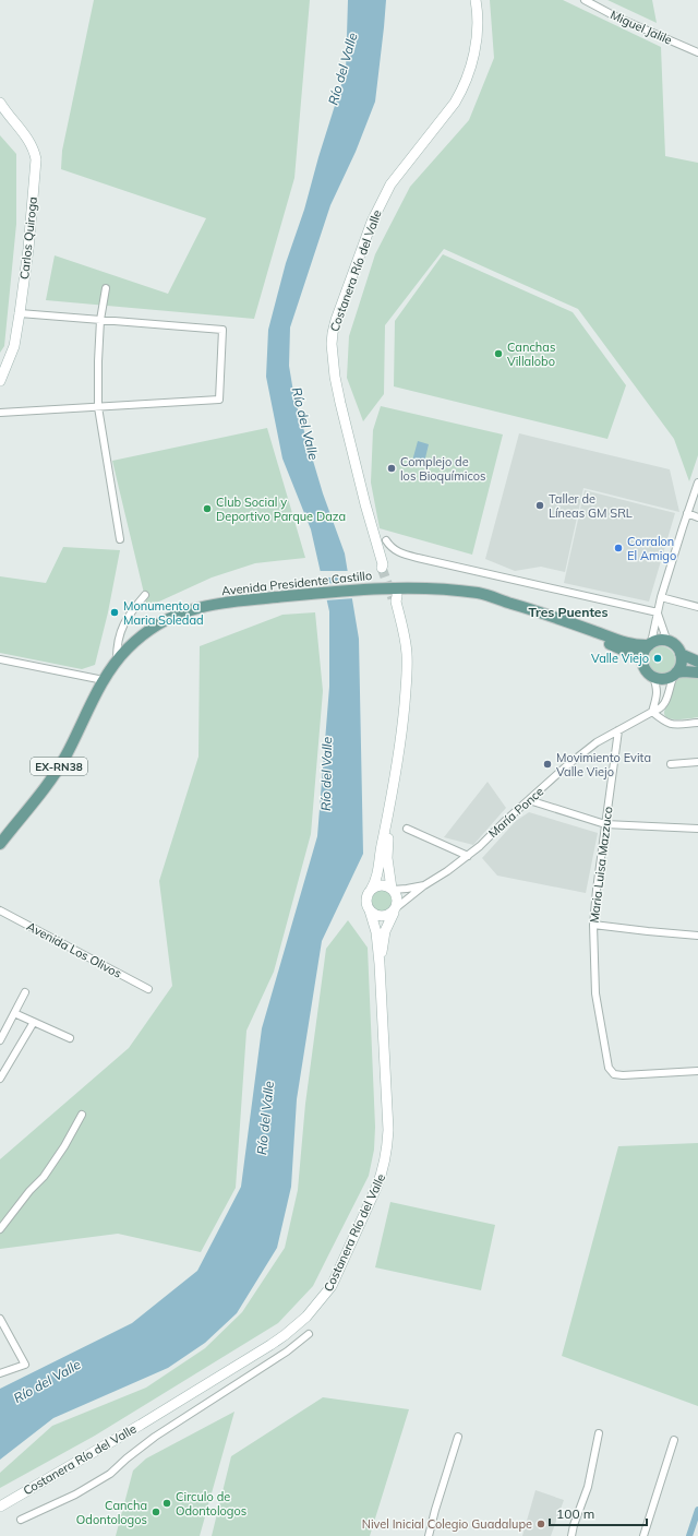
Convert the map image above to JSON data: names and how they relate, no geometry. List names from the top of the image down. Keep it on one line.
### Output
{"streets":{"main road":["Carlos Quiroga","Costanera Río del Valle","Avenida Presidente Castillo","EX-RN38"],"street":["Miguel Jalile","María Ponce","Maria Luisa Mazzuco","Avenida Los Olivos"]},"crossings":[["Costanera Río del Valle","María Ponce"],["Avenida Presidente Castillo","EX-RN38"],["Avenida Presidente Castillo","María Ponce"],["EX-RN38","María Ponce"],["María Ponce","Maria Luisa Mazzuco"]],"districts":["Tres Puentes"],"water":["Río del Valle"],"places":["Canchas Villalobo","Complejo de los Bioquímicos","Taller de Líneas GM SRL","Club Social y Deportivo Parque Daza","Corralon El Amigo","Monumento a Maria Soledad","Valle Viejo","Movimiento Evita Valle Viejo","Circulo de Odontologos","Cancha Odontologos","Nivel Inicial Colegio Guadalupe"],"scale_bar":"100 m"}
